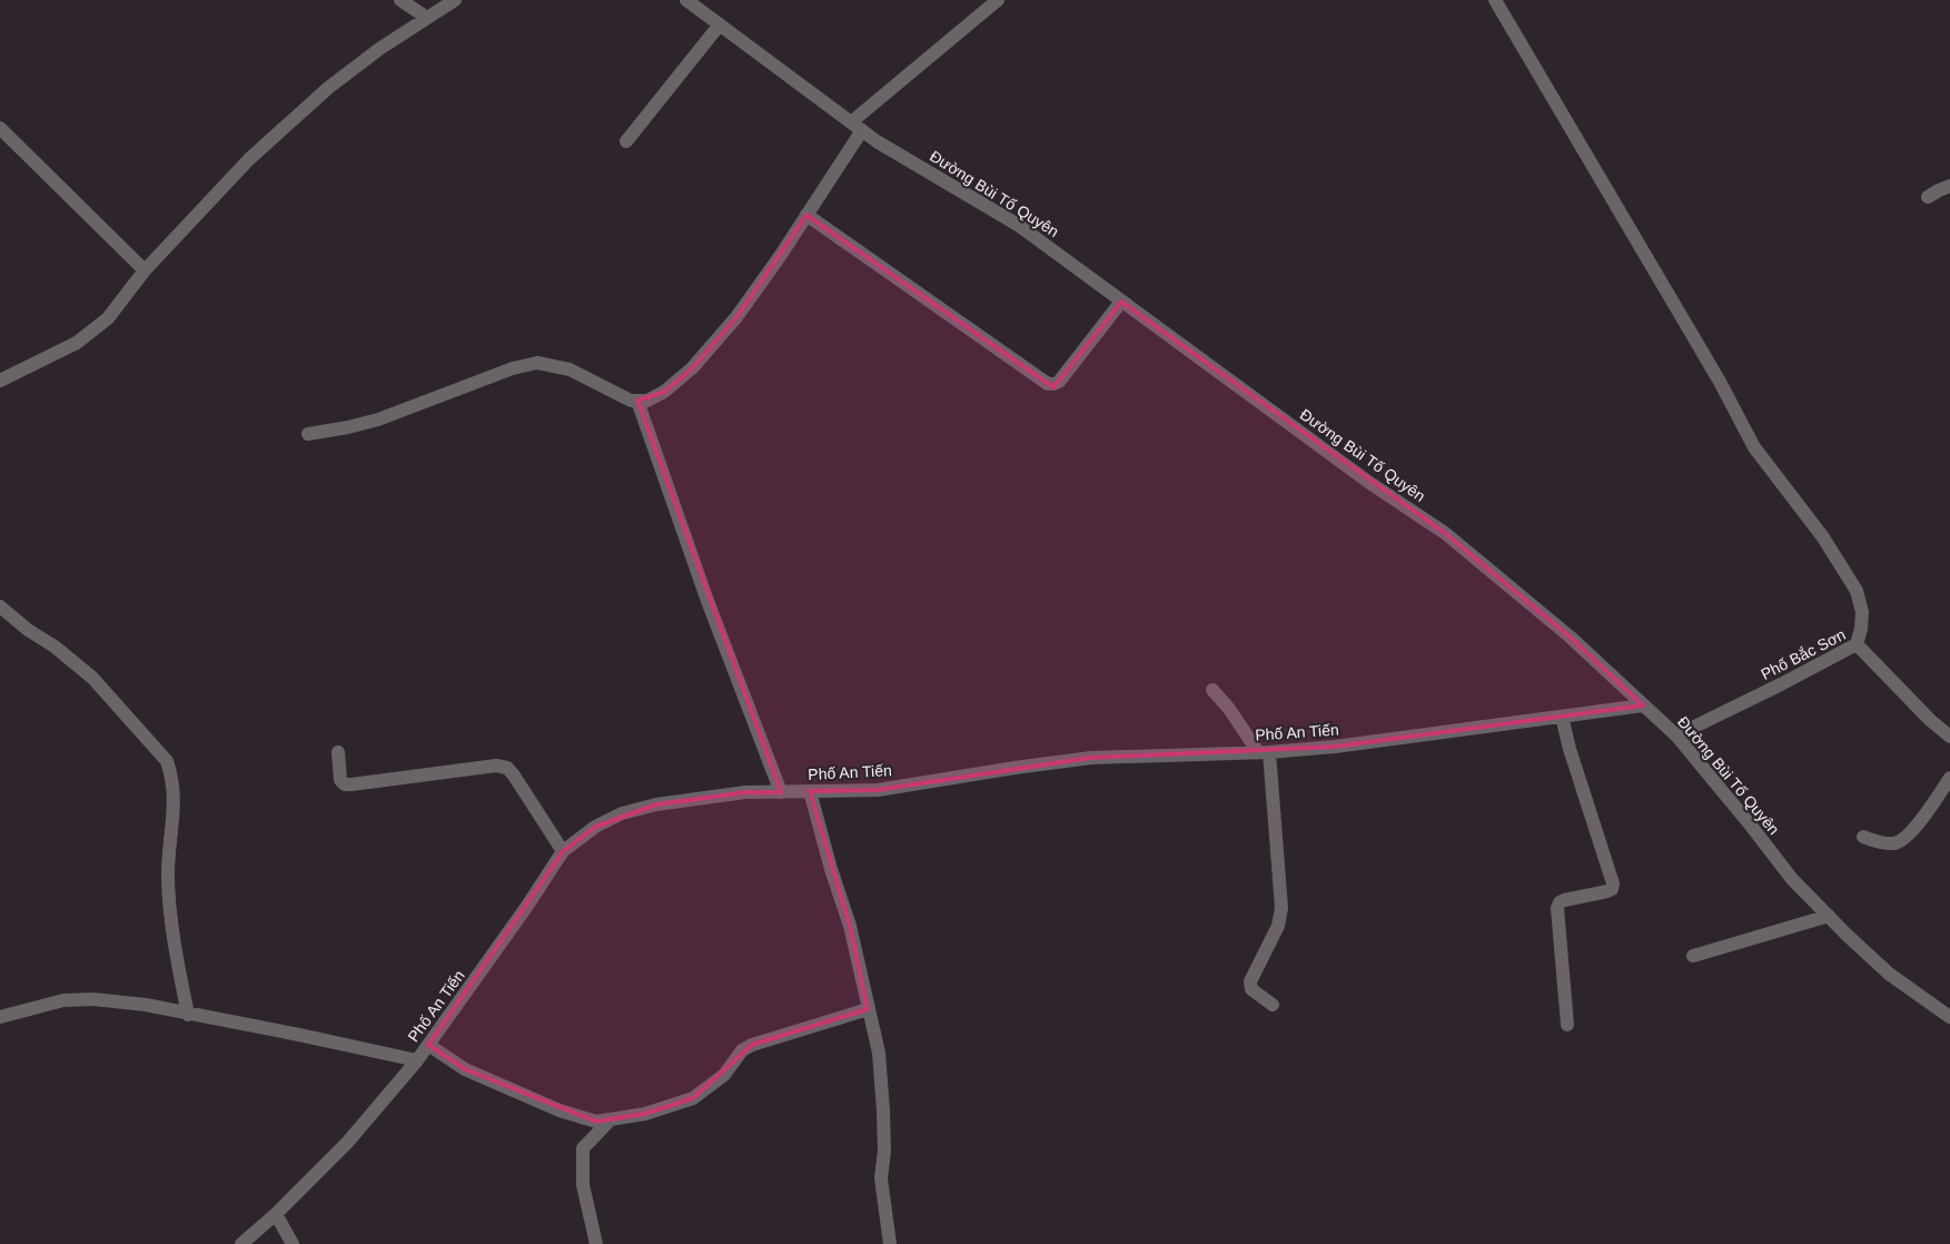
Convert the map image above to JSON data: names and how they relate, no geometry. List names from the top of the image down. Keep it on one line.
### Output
{"streets":{"street":["Đường Bùi Tố Quyên","Phố Bắc Sơn","Phố An Tiến"]},"crossings":[["Đường Bùi Tố Quyên","Phố Bắc Sơn"],["Đường Bùi Tố Quyên","Phố An Tiến"]]}
